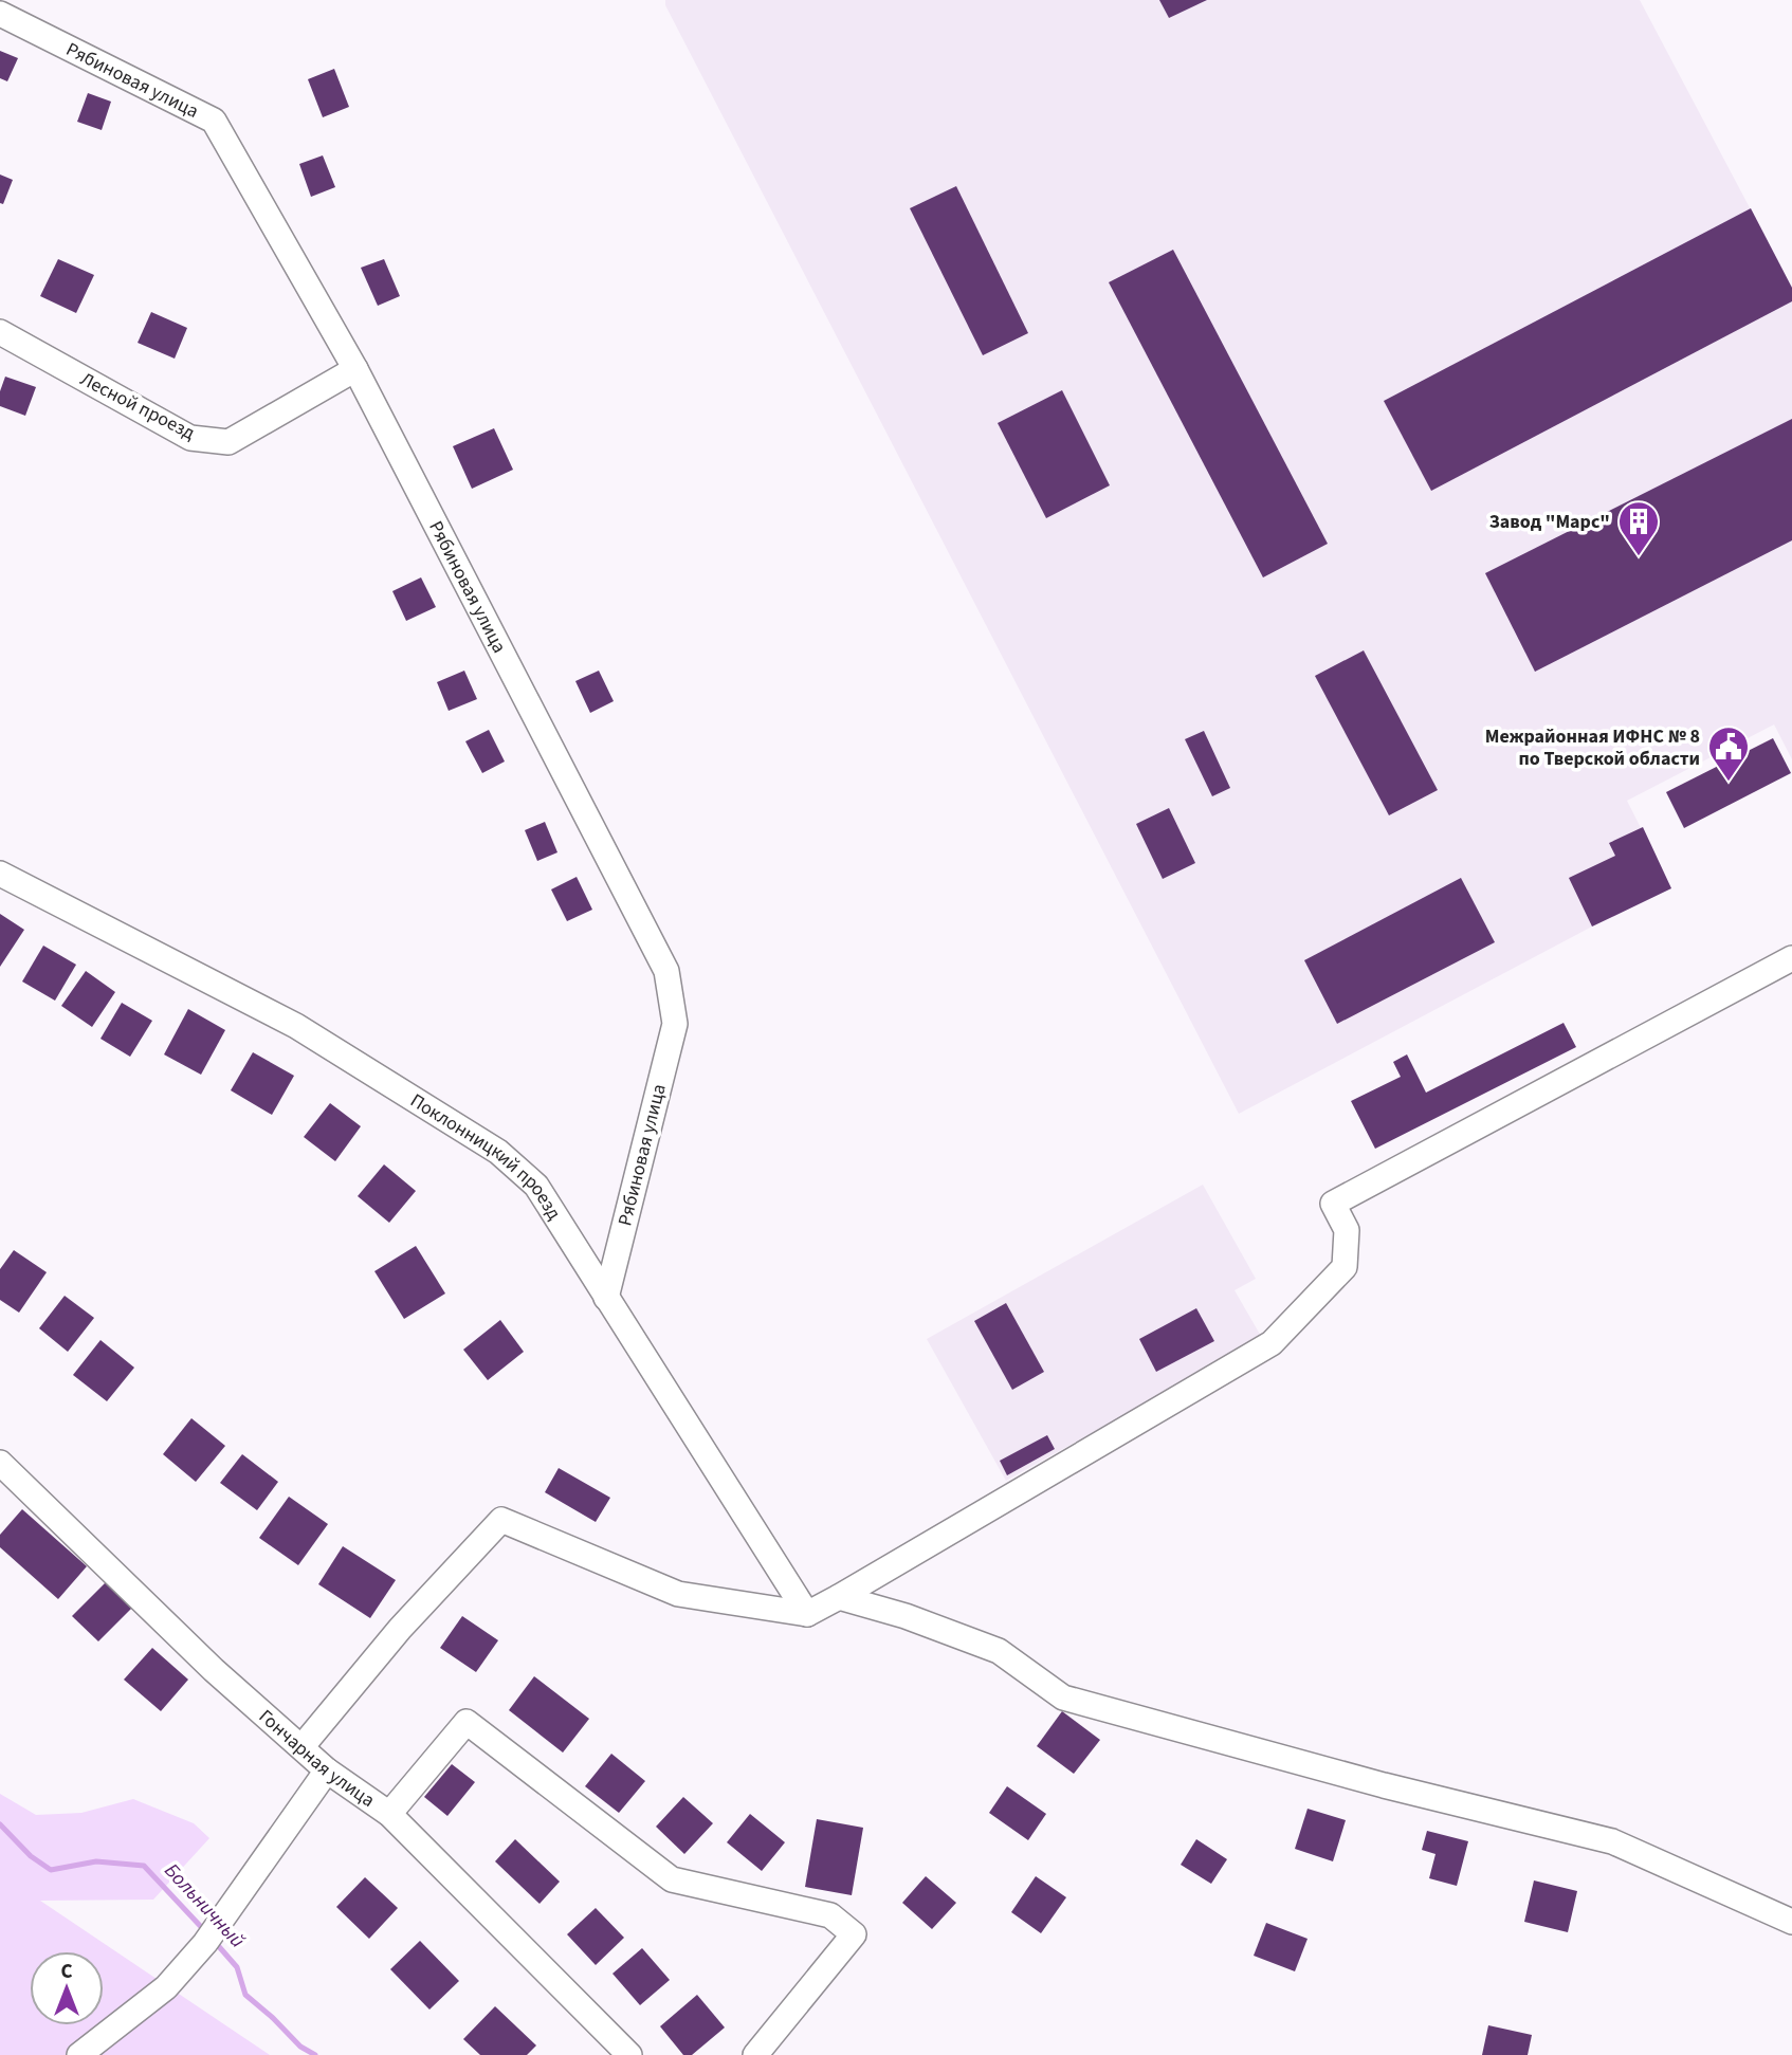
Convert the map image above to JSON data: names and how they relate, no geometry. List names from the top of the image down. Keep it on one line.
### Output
{"streets":{"street":["Рябиновая улица","Лесной проезд","Поклонницкий проезд","Гончарная улица"]},"crossings":[["Рябиновая улица","Лесной проезд"],["Рябиновая улица","Поклонницкий проезд"]],"water":["Больничный"],"places":{"building":["Завод \"Марс\""],"public building":["Межрайонная ИФНС № 8 по Тверской области"]},"north":"top"}
